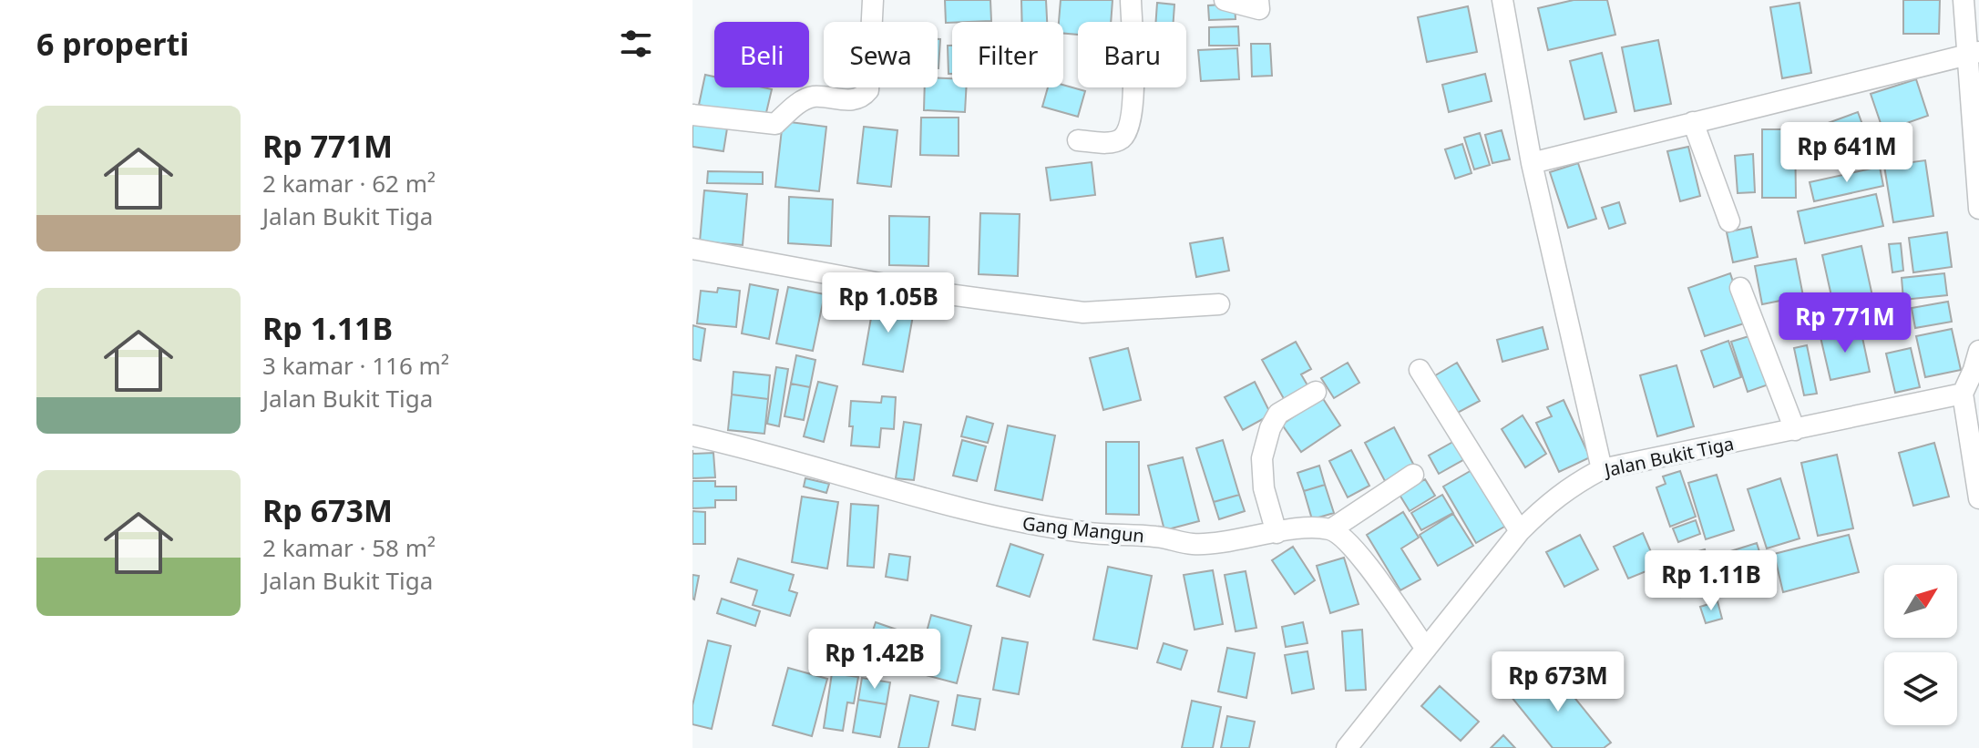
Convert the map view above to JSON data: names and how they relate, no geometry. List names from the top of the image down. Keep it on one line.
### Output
{"streets":{"street":["Jalan Bukit Tiga","Gang Mangun"]},"north":"top right","page":{"heading":"6 properti","chip":["Beli","Sewa","Filter","Baru"],"list":[{"name":"Rp 771M","note":"2 kamar · 62 m² · Jalan Bukit Tiga"},{"name":"Rp 1.11B","note":"3 kamar · 116 m² · Jalan Bukit Tiga"},{"name":"Rp 673M","note":"2 kamar · 58 m² · Jalan Bukit Tiga"}],"price":["Rp 641M","Rp 1.05B","Rp 771M","Rp 1.11B","Rp 1.42B","Rp 673M"]}}
